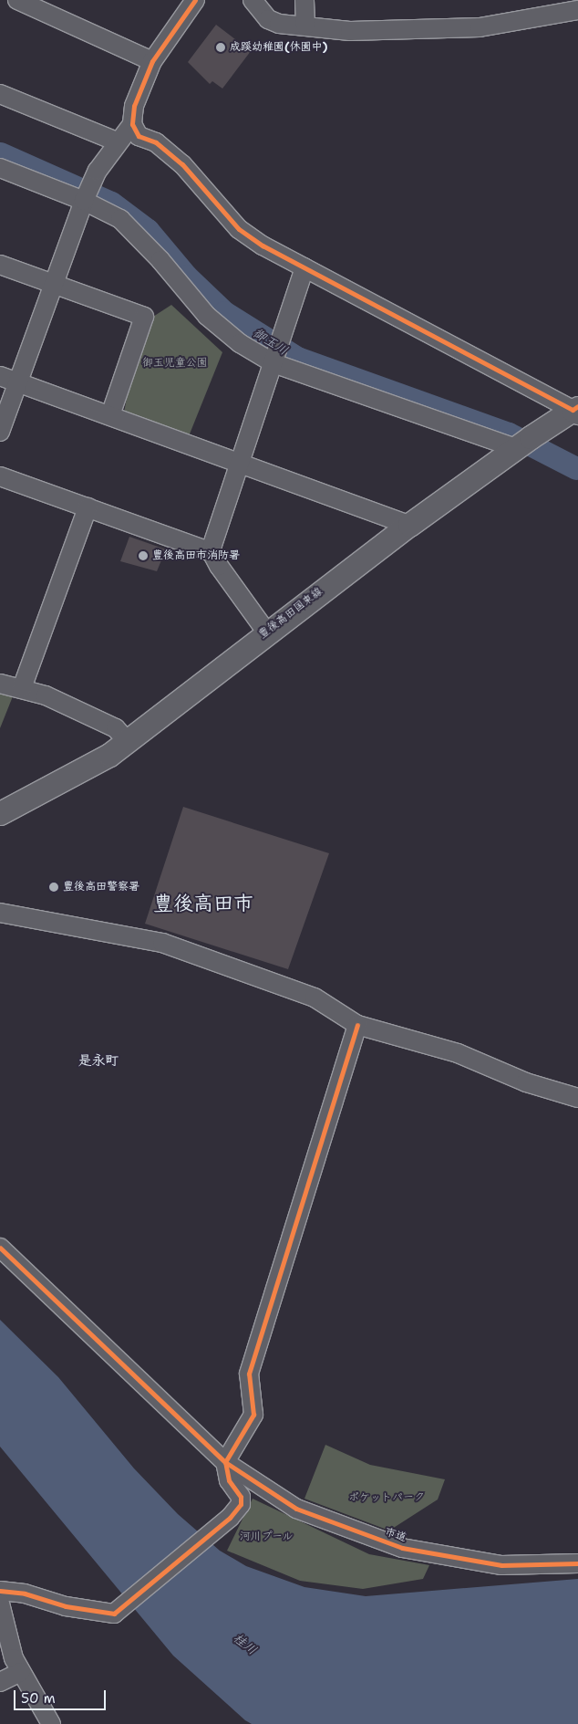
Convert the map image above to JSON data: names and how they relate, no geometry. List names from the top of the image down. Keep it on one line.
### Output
{"streets":{"main road":["豊後高田国東線"],"street":["市道"]},"districts":["豊後高田市","是永町"],"water":["御玉川","桂川"],"parks":["御玉児童公園","ポケットパーク","河川プール"],"places":["成蹊幼稚園(休園中)","豊後高田市消防署","豊後高田警察署"],"scale_bar":"50 m"}
